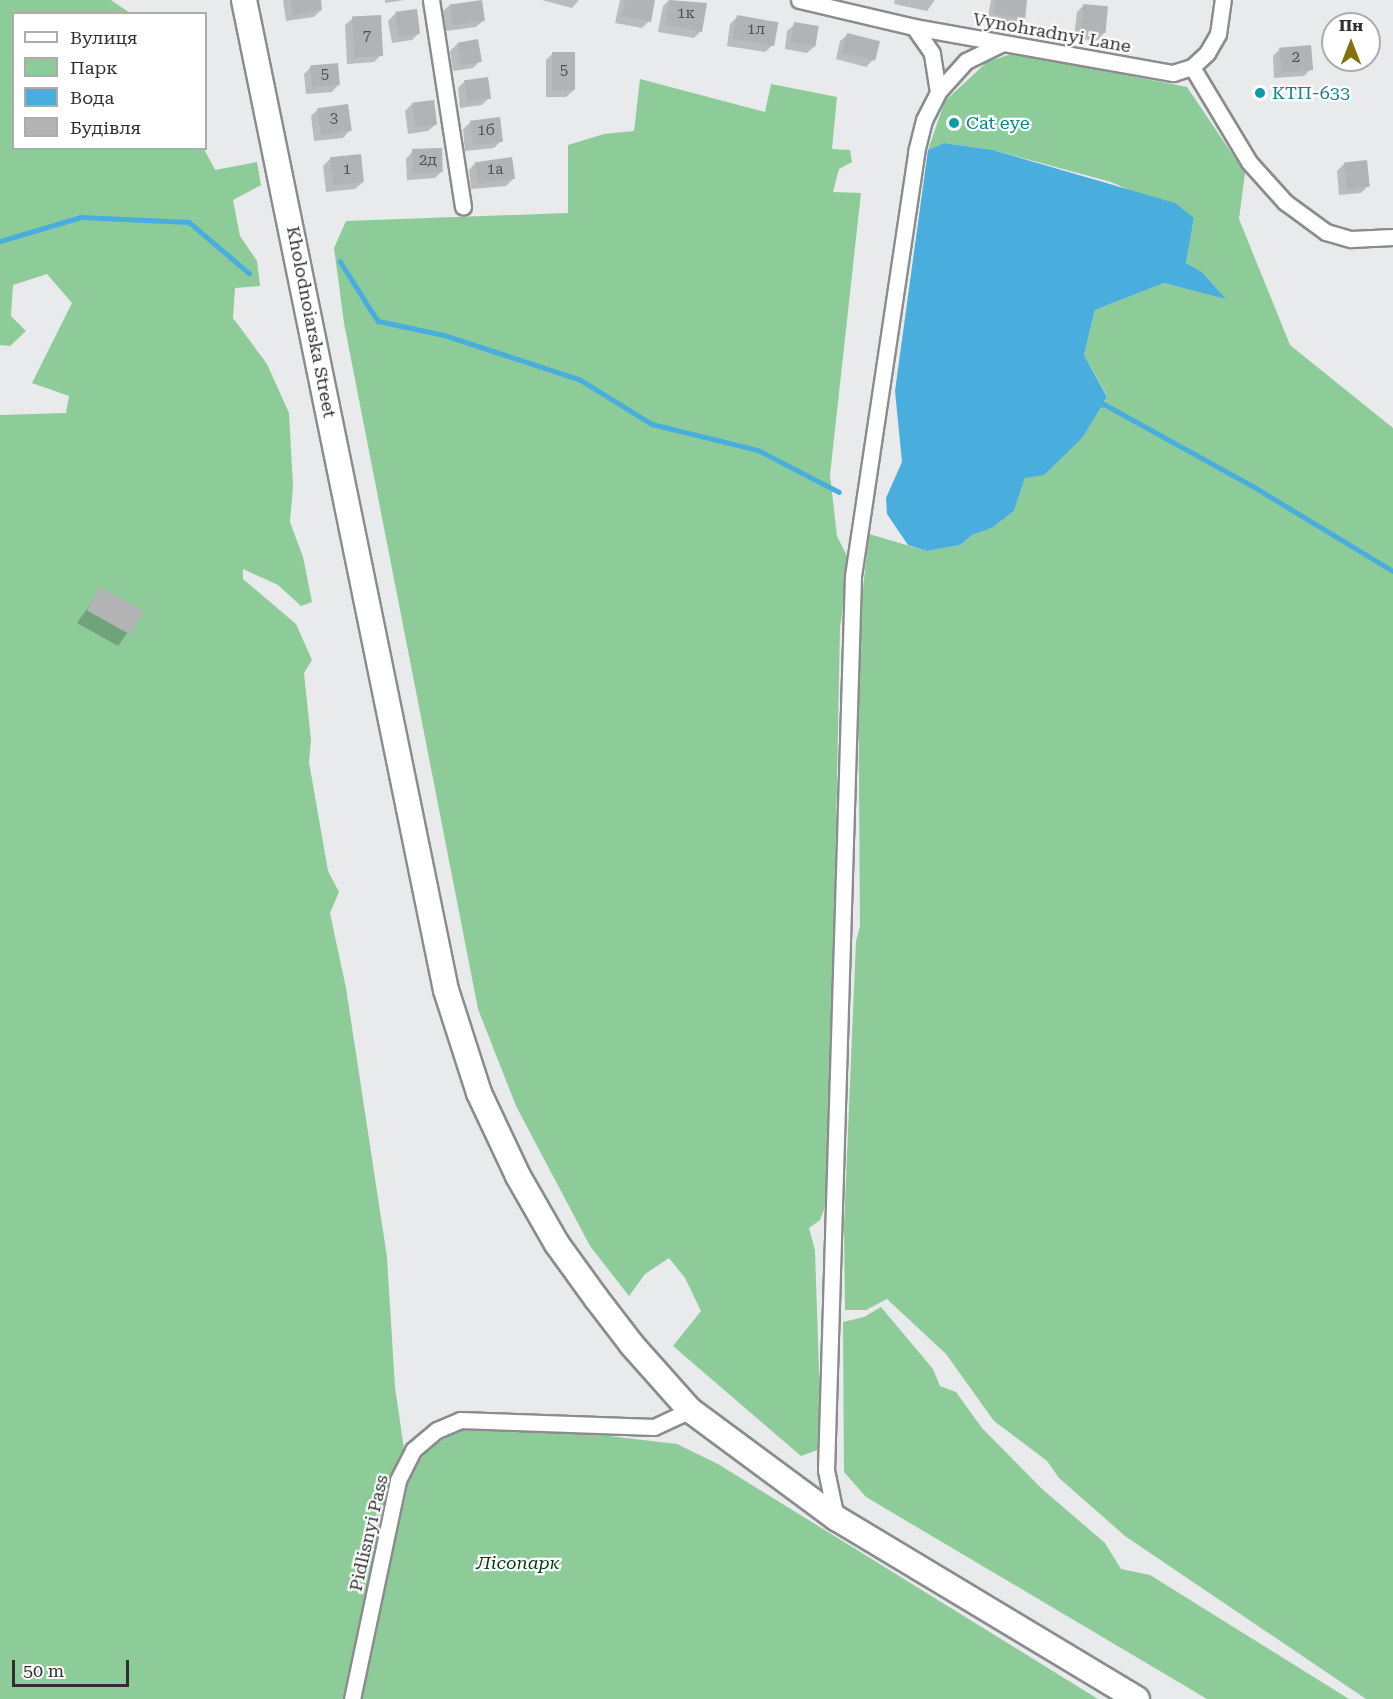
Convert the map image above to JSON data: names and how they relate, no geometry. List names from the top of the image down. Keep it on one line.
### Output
{"streets":{"main road":["Kholodnoiarska Street"],"street":["Vynohradnyi Lane","Pidlisnyi Pass"]},"crossings":[["Kholodnoiarska Street","Pidlisnyi Pass"]],"parks":["Лісопарк"],"places":["КТП-633","Cat eye"],"house_numbers":["1к","1л","7","2","5","5","3","1б","2д","1","1а"],"legend":["Вулиця","Парк","Вода","Будівля"],"scale_bar":"50 m","north":"top"}
